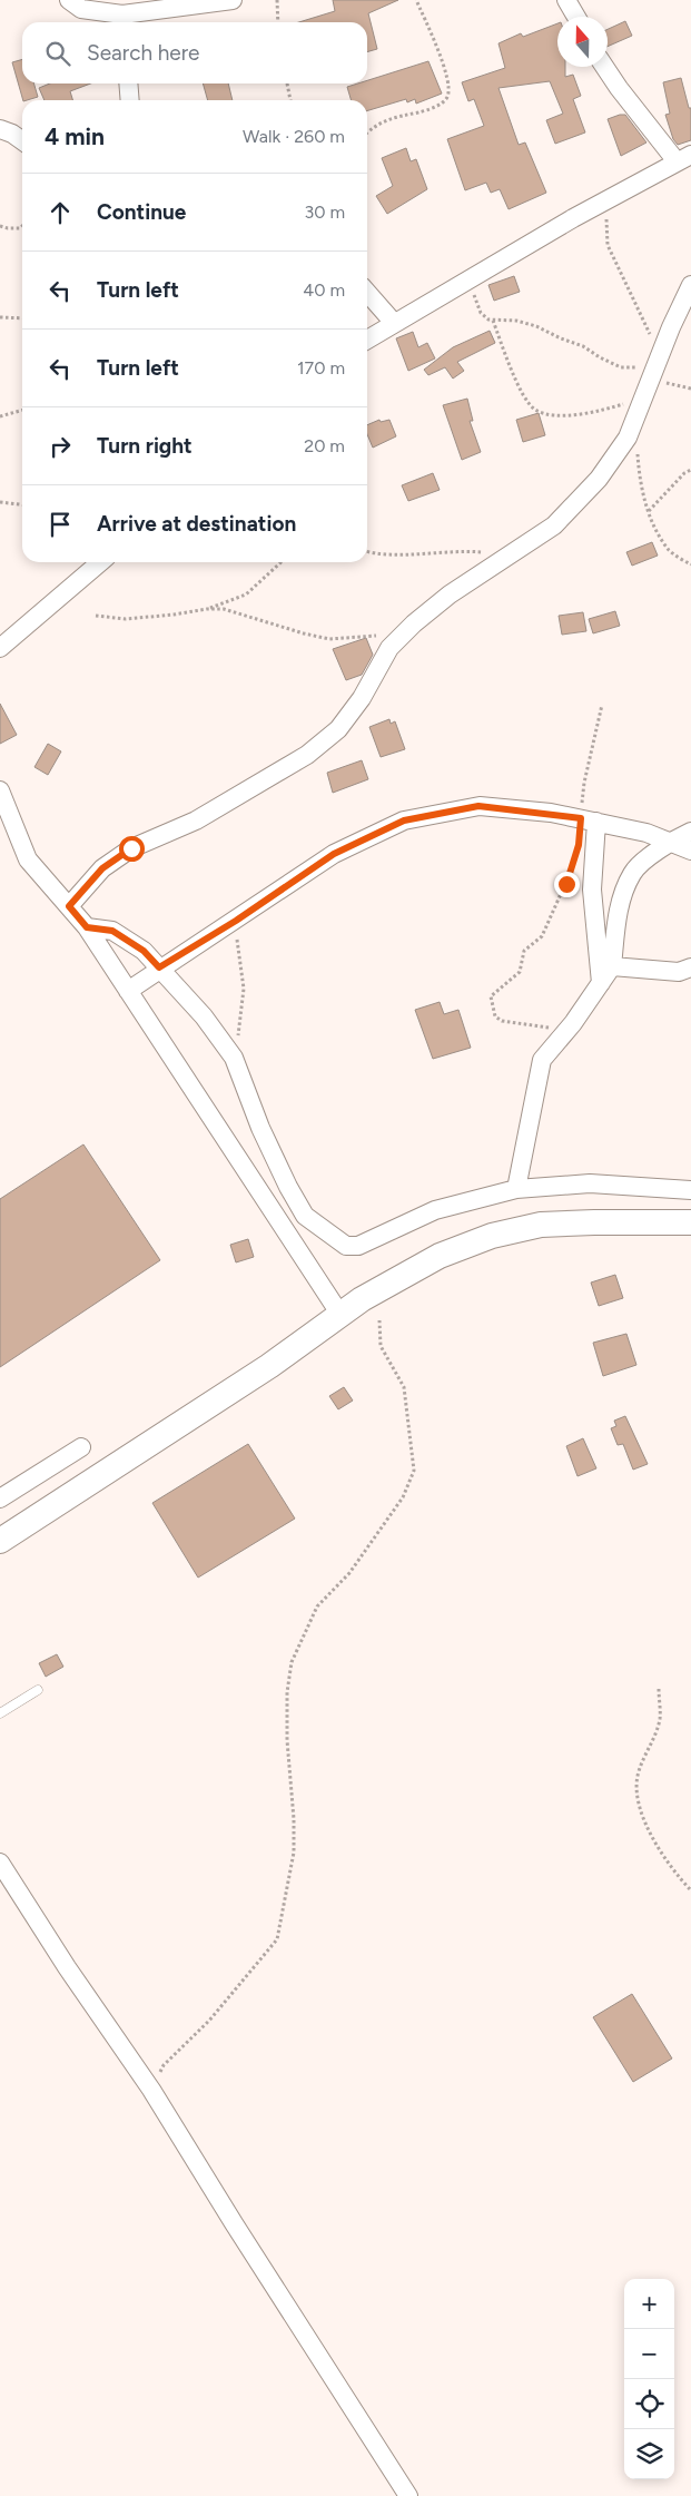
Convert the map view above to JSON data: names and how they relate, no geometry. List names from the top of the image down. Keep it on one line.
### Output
{"north":"top","page":{"search":"Search here","heading":["4 min","Walk · 260 m"],"list":[["Continue","30 m"],["Turn left","40 m"],["Turn left","170 m"],["Turn right","20 m"],"Arrive at destination"],"map_buttons":["+","−"]}}
